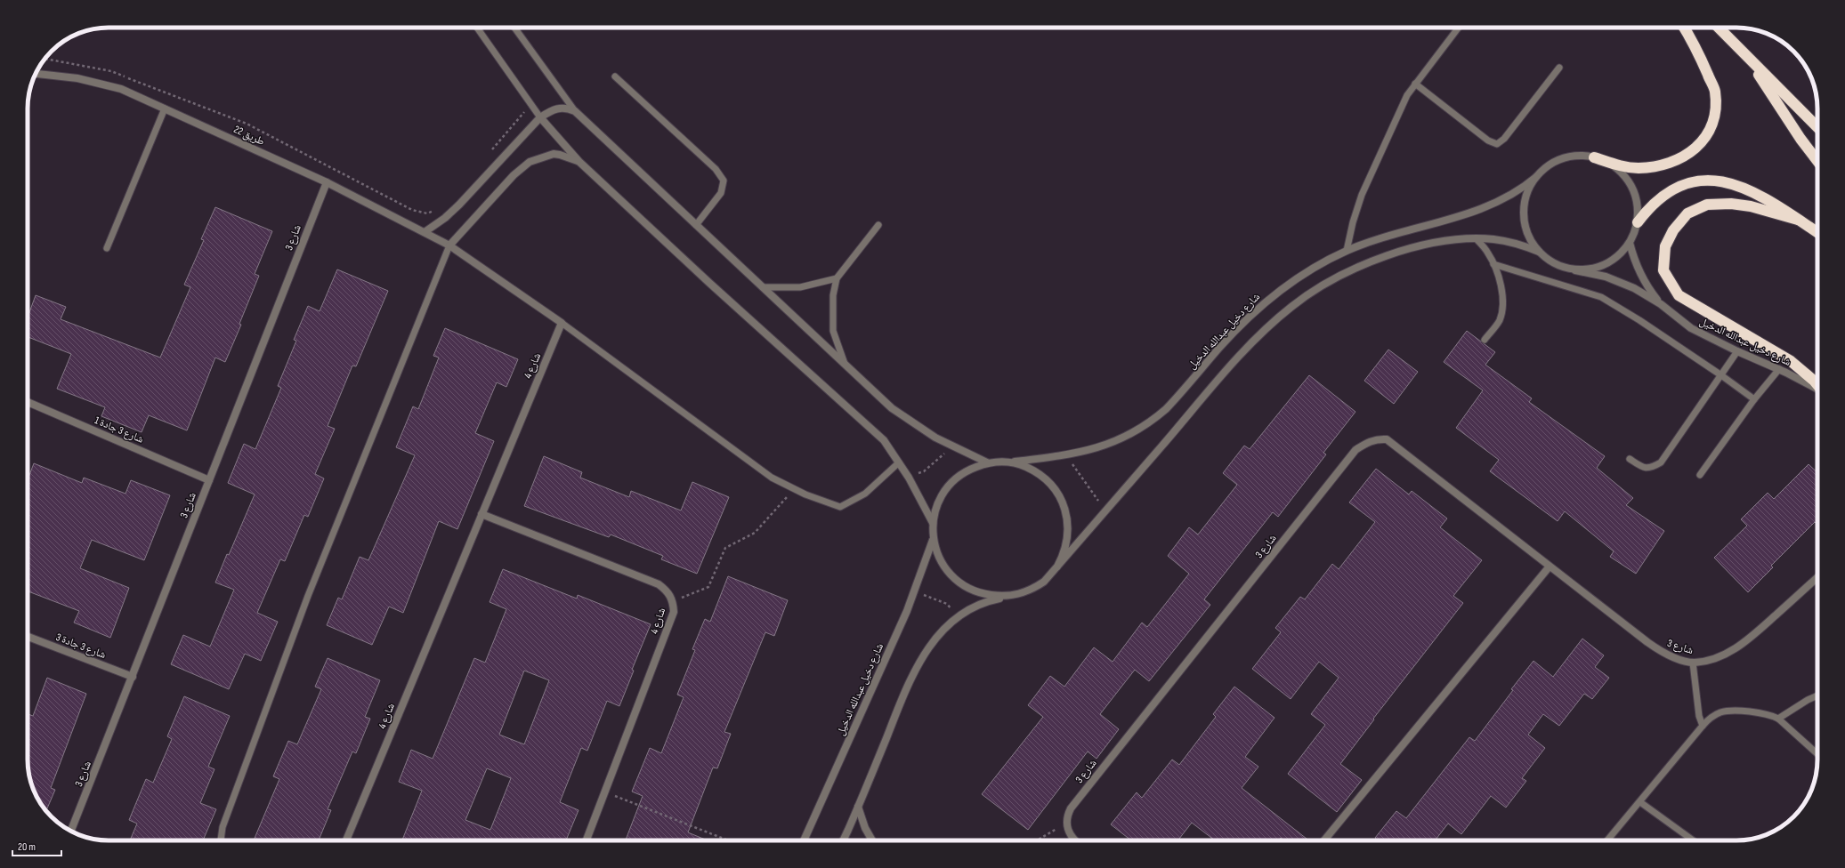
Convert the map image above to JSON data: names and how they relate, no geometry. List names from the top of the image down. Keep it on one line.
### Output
{"streets":{"street":["طريق 22","شارع 3","شارع دخيل عبدالله الدخيل","شارع 4","شارع 3 جادة 1","شارع 3 جادة 3"]},"crossings":[["طريق 22","شارع 3"],["طريق 22","شارع 4"],["شارع 3","شارع 3 جادة 1"],["شارع 3","شارع 3 جادة 3"]],"scale_bar":"20 m"}
